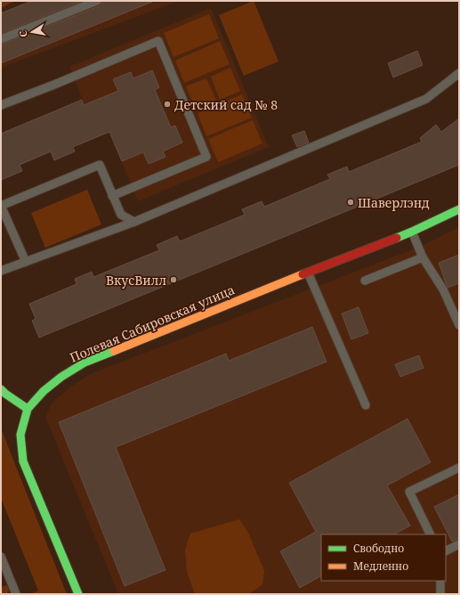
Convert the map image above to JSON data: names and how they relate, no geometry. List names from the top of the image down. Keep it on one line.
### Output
{"streets":{"street":["Полевая Сабировская улица"]},"places":["Детский сад № 8","Шаверлэнд","ВкусВилл"],"legend":["Свободно","Медленно"],"north":"left"}
